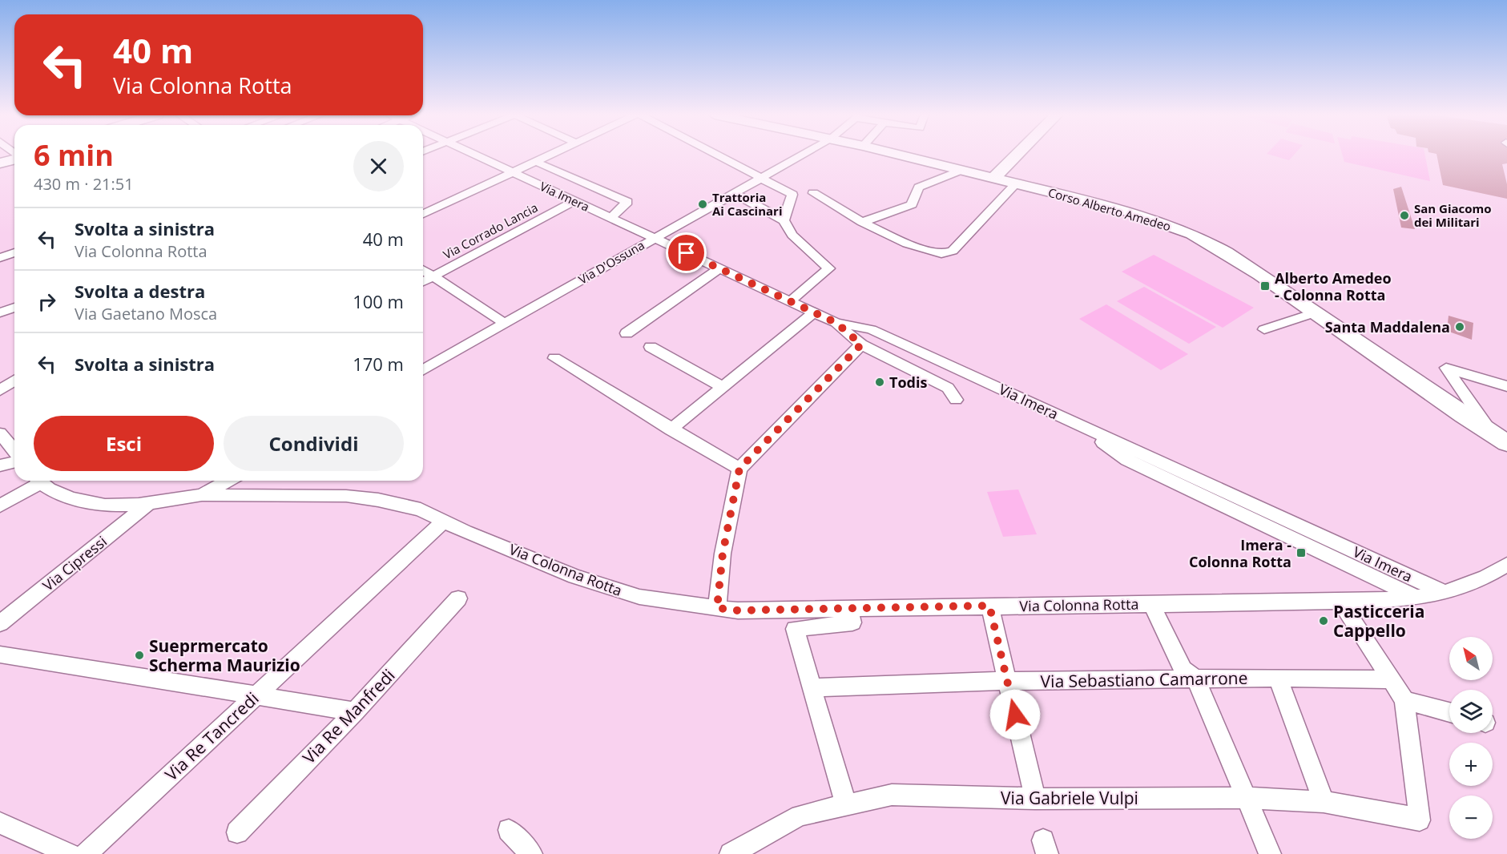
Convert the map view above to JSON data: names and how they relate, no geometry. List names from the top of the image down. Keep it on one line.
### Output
{"streets":{"street":["Via Imera","Corso Alberto Amedeo","Via Corrado Lancia","Via D'Ossuna","Via Cipressi","Via Colonna Rotta","Via Sebastiano Camarrone","Via Re Manfredi","Via Re Tancredi","Via Gabriele Vulpi"]},"crossings":[["Via Imera","Via Corrado Lancia"],["Via Imera","Via D'Ossuna"],["Via Imera","Via Colonna Rotta"],["Via Colonna Rotta","Via Re Tancredi"]],"places":{"other":["Trattoria Ai Cascinari","San Giacomo dei Militari","Santa Maddalena","Todis","Pasticceria Cappello","Sueprmercato Scherma Maurizio"],"transit":["Alberto Amedeo - Colonna Rotta","Imera - Colonna Rotta"]},"north":"top left","page":{"turn":["40 m","Via Colonna Rotta"],"heading":["6 min","430 m · 21:51"],"list":[{"name":"Svolta a sinistra","note":"Via Colonna Rotta","value":"40 m"},{"name":"Svolta a destra","note":"Via Gaetano Mosca","value":"100 m"},{"name":"Svolta a sinistra","value":"170 m"}],"buttons":["Esci","Condividi"],"map_buttons":["+","−"]}}
